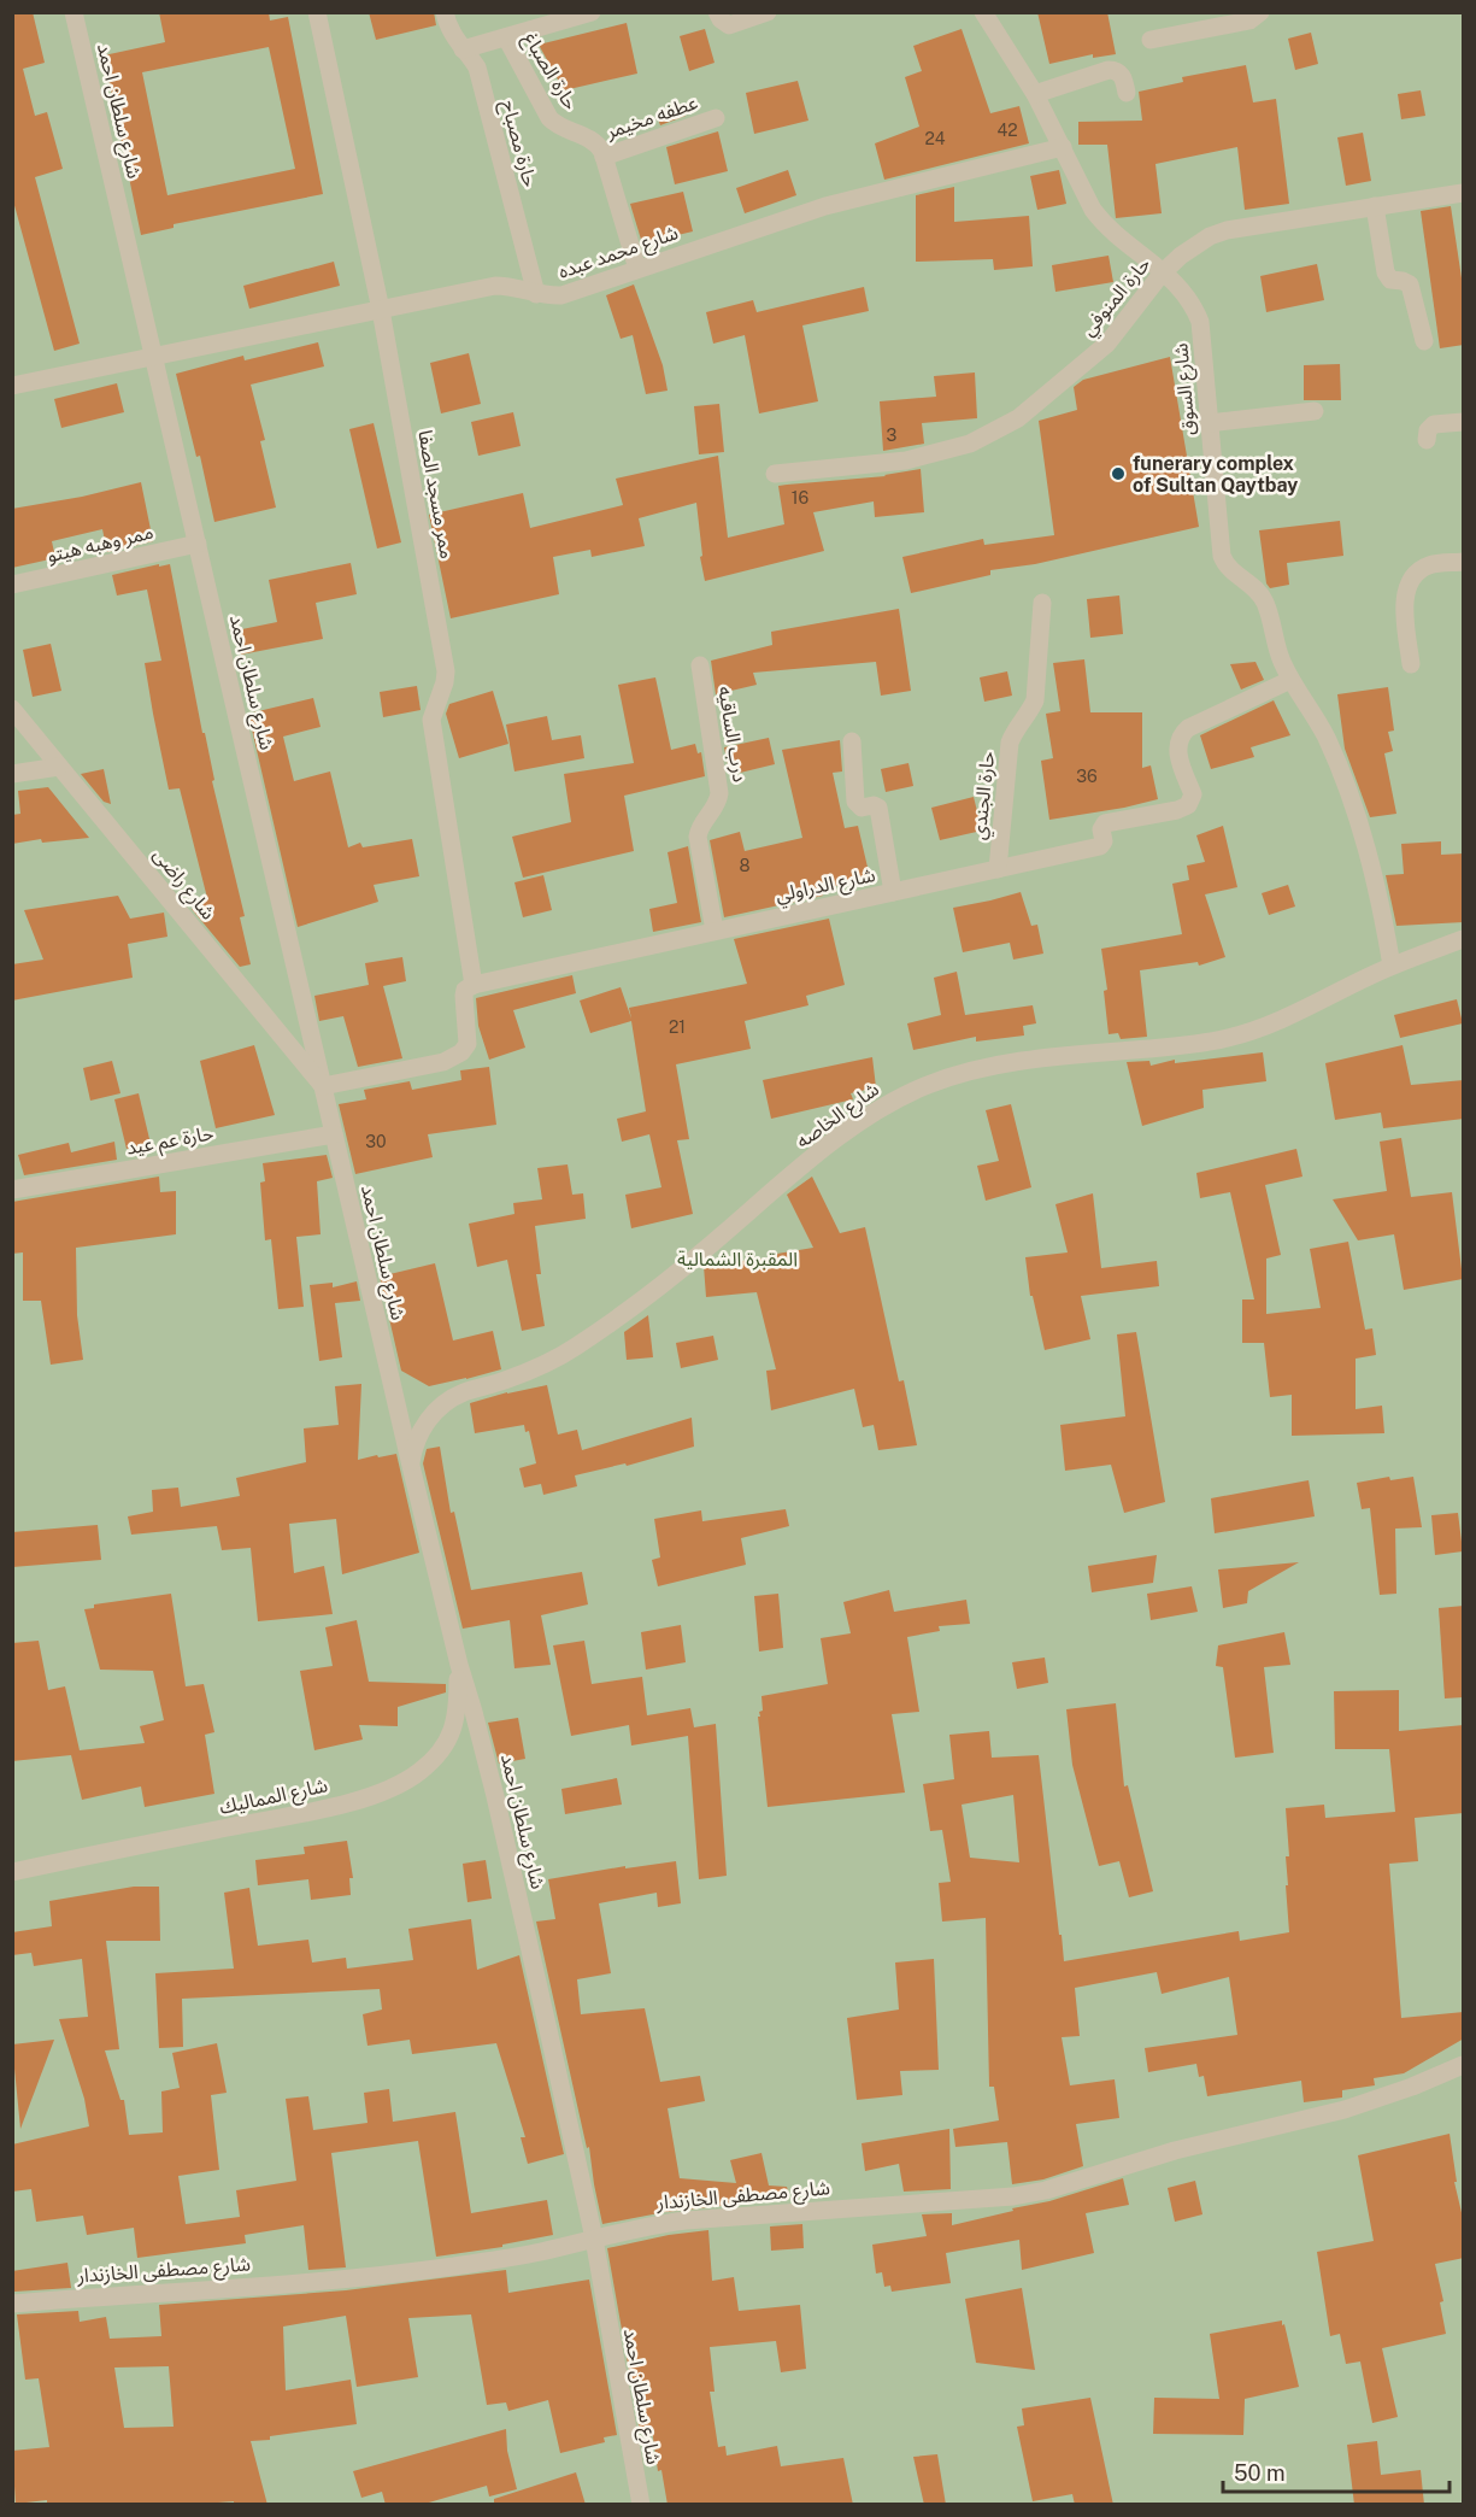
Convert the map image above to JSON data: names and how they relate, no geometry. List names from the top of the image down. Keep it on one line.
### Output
{"streets":{"street":["حارة الصباغ","شارع سلطان احمد","عطفه مخيمر","حارة مصباح","شارع محمد عبده","حارة المنوفي","شارع السوق","ممر مسجد الصفا","ممر وهبه هيتو","درب الساقيه","حارة الجندي","شارع راضى","شارع الدراولي","شارع الخاصه","حارة عم عيد","شارع المماليك","شارع مصطفى الخازندار"]},"crossings":[["حارة الصباغ","عطفه مخيمر"],["شارع سلطان احمد","شارع محمد عبده"],["شارع سلطان احمد","ممر وهبه هيتو"],["شارع سلطان احمد","شارع راضى"],["شارع سلطان احمد","شارع الخاصه"],["شارع سلطان احمد","حارة عم عيد"],["شارع سلطان احمد","شارع المماليك"],["شارع سلطان احمد","شارع مصطفى الخازندار"],["حارة مصباح","شارع محمد عبده"],["شارع محمد عبده","شارع السوق"],["شارع محمد عبده","ممر مسجد الصفا"],["حارة المنوفي","شارع السوق"],["شارع السوق","شارع الدراولي"],["شارع السوق","شارع الخاصه"],["ممر مسجد الصفا","شارع الدراولي"],["درب الساقيه","شارع الدراولي"],["حارة الجندي","شارع الدراولي"]],"parks":["المقبرة الشمالية"],"places":["funerary complex of Sultan Qaytbay"],"house_numbers":["42","24","3","16","36","8","21","30"],"scale_bar":"50 m"}
